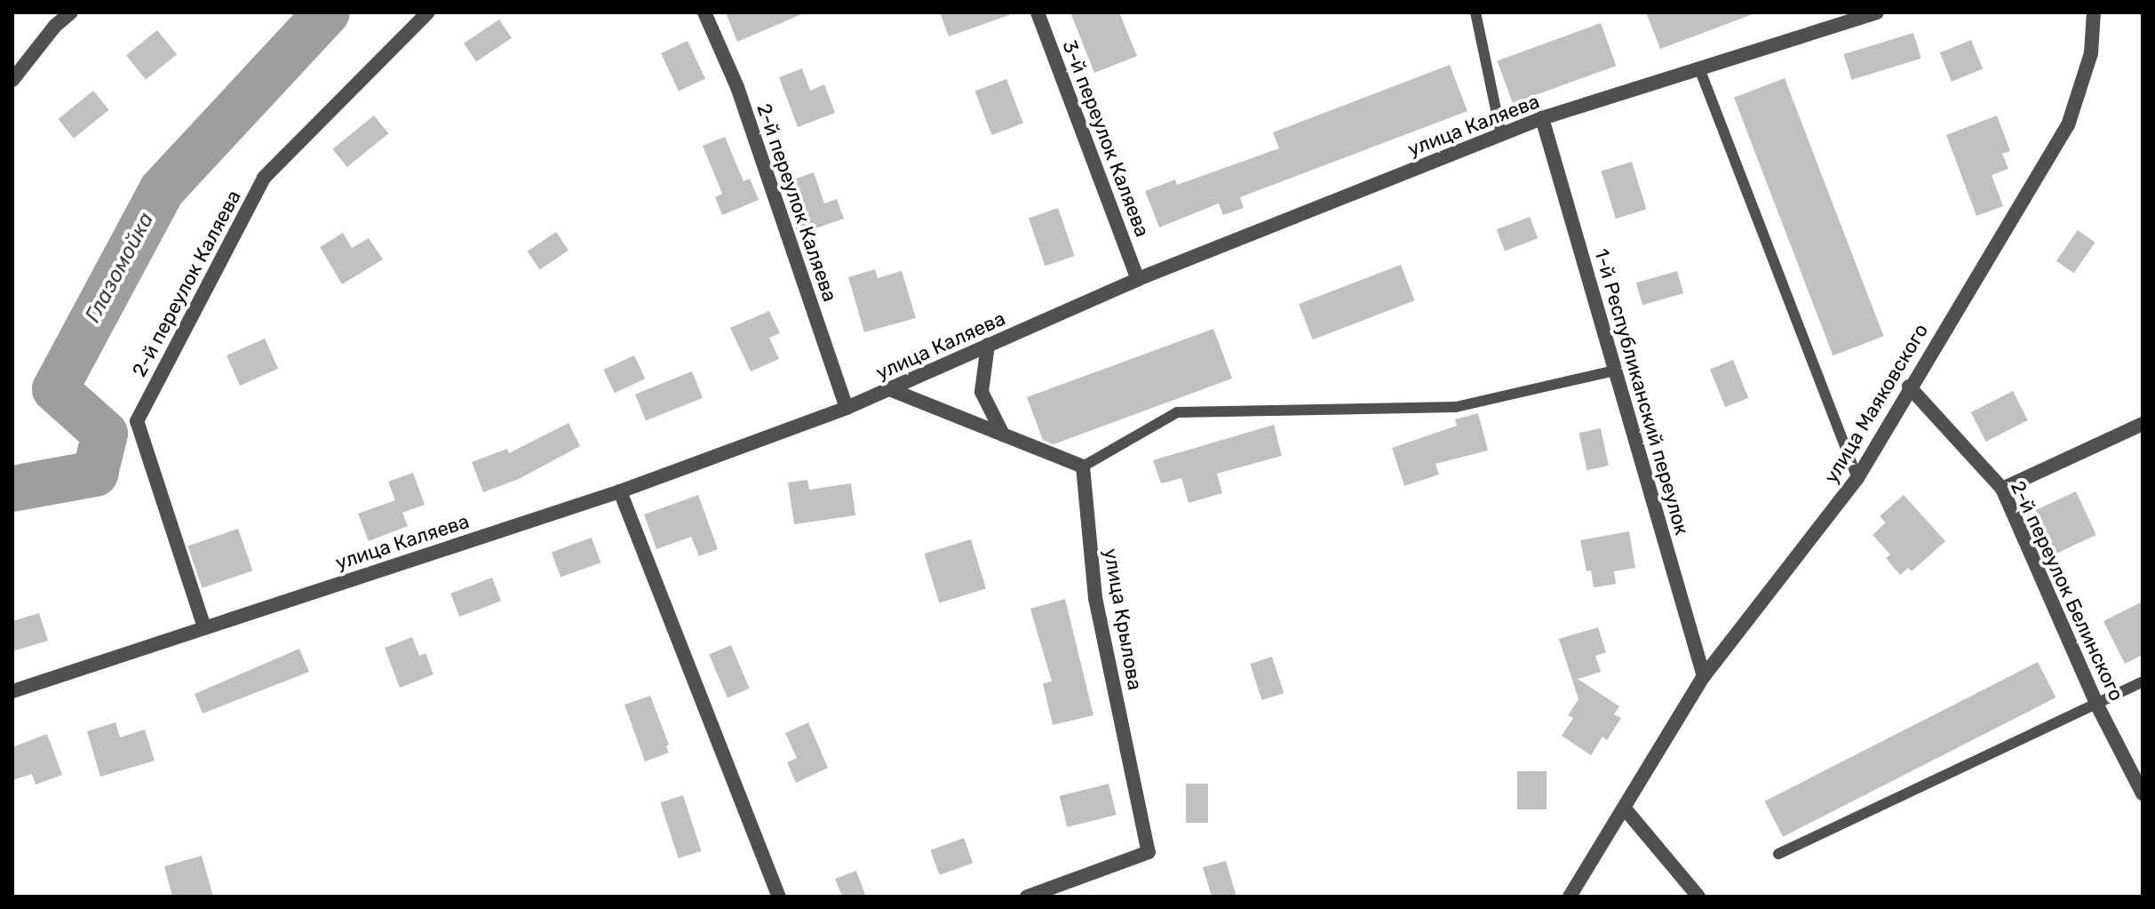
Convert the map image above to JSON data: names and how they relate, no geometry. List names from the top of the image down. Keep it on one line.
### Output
{"streets":{"street":["улица Каляева","3-й переулок Каляева","2-й переулок Каляева","1-й Республиканский переулок","улица Маяковского","2-й переулок Белинского","улица Крылова"]},"crossings":[["улица Каляева","3-й переулок Каляева"],["улица Каляева","2-й переулок Каляева"],["улица Каляева","1-й Республиканский переулок"],["1-й Республиканский переулок","улица Маяковского"],["улица Маяковского","2-й переулок Белинского"]],"water":["Глазомойка"]}
